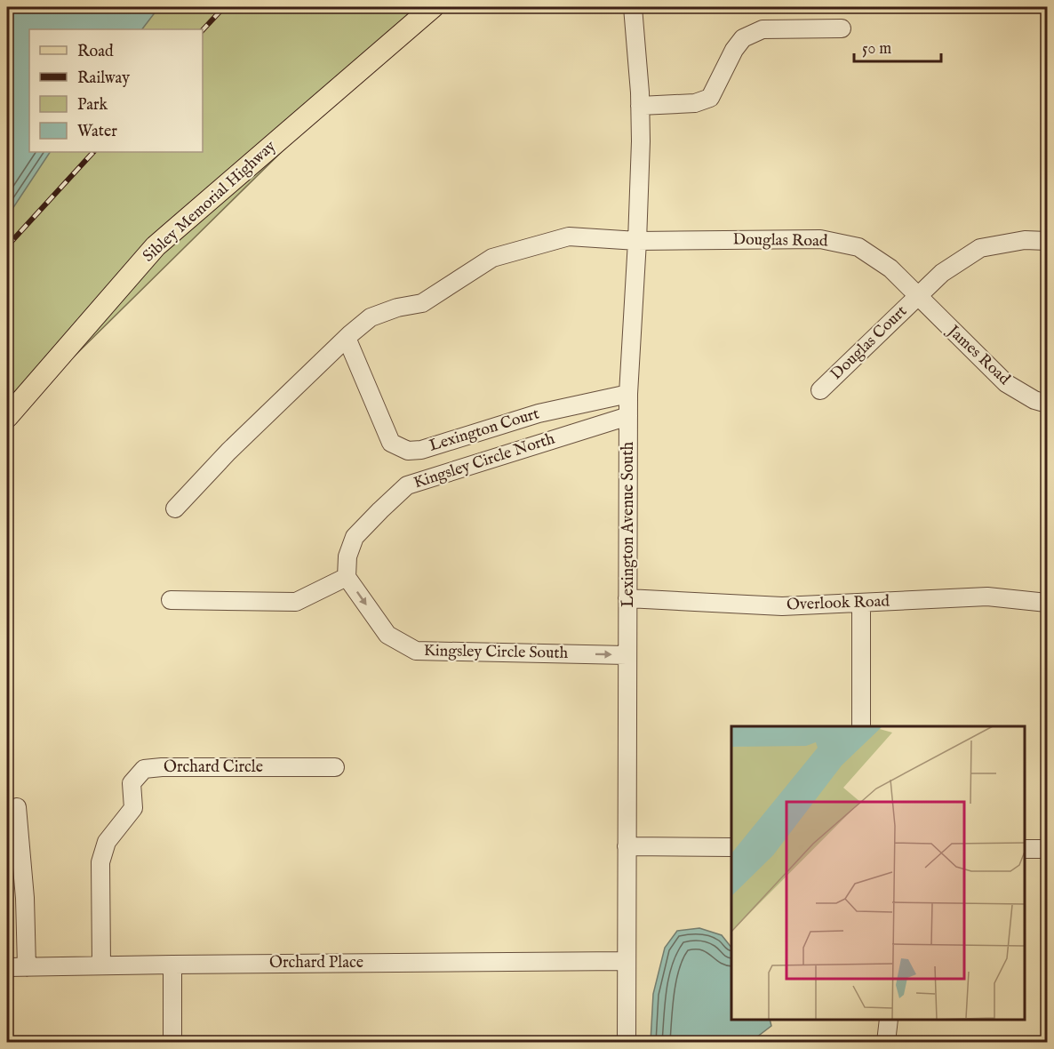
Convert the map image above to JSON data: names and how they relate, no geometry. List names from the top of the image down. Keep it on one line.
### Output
{"streets":{"main road":["Sibley Memorial Highway"],"street":["Douglas Road","Douglas Court","James Road","Lexington Court","Kingsley Circle North","Lexington Avenue South","Overlook Road","Kingsley Circle South","Orchard Circle","Orchard Place"]},"crossings":[["Douglas Road","Douglas Court"],["Douglas Road","James Road"],["Douglas Road","Lexington Court"],["Douglas Road","Lexington Avenue South"],["Douglas Court","James Road"],["Lexington Court","Lexington Avenue South"],["Kingsley Circle North","Lexington Avenue South"],["Kingsley Circle North","Kingsley Circle South"],["Lexington Avenue South","Overlook Road"],["Lexington Avenue South","Kingsley Circle South"],["Lexington Avenue South","Orchard Place"],["Orchard Circle","Orchard Place"]],"one_way":["Kingsley Circle South"],"legend":["Road","Railway","Park","Water"],"scale_bar":"50 m"}
